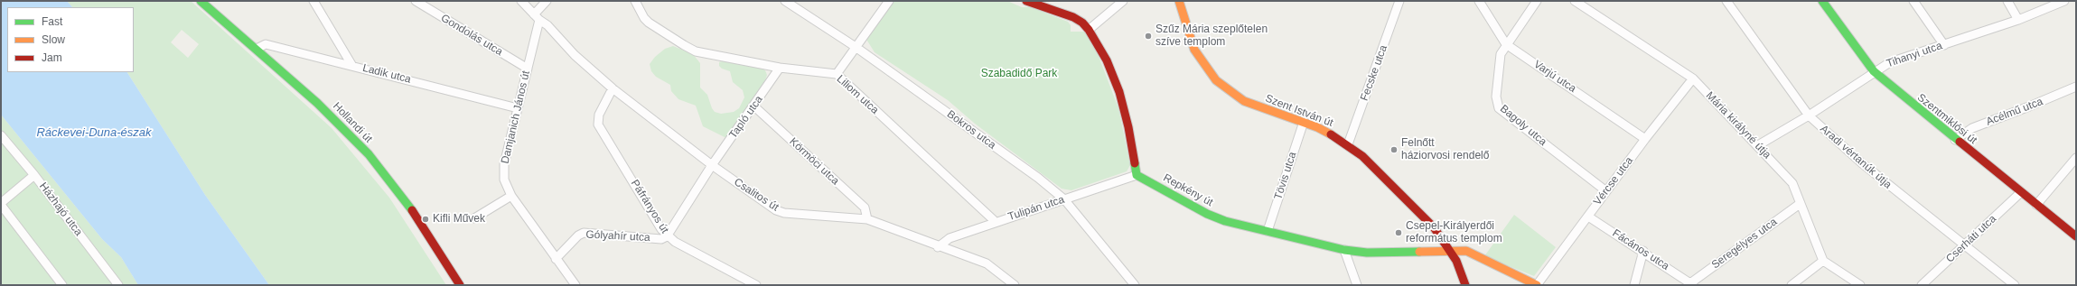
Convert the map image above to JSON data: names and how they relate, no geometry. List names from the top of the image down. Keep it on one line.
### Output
{"streets":{"street":["Gondolás utca","Tihanyi utca","Fecske utca","Ladik utca","Varjú utca","Liliom utca","Szent István út","Acélmű utca","Damjanich János út","Tapló utca","Szentmiklósi út","Hollandi út","Bagoly utca","Mária királyné útja","Bokros utca","Aradi vértanúk útja","Körmöci utca","Tövis utca","Vércse utca","Repkény út","Csalitos út","Páfrányos út","Tulipán utca","Házhajó utca","Gólyahír utca","Cserháti utca","Seregélyes utca","Fácános utca"]},"crossings":[["Gondolás utca","Damjanich János út"],["Tihanyi utca","Szentmiklósi út"],["Tihanyi utca","Mária királyné útja"],["Tihanyi utca","Aradi vértanúk útja"],["Fecske utca","Szent István út"],["Ladik utca","Damjanich János út"],["Ladik utca","Hollandi út"],["Varjú utca","Bagoly utca"],["Varjú utca","Vércse utca"],["Liliom utca","Tapló utca"],["Liliom utca","Tulipán utca"],["Szent István út","Tövis utca"],["Szent István út","Repkény út"],["Acélmű utca","Szentmiklósi út"],["Damjanich János út","Csalitos út"],["Damjanich János út","Gólyahír utca"],["Tapló utca","Körmöci utca"],["Tapló utca","Csalitos út"],["Tapló utca","Páfrányos út"],["Tapló utca","Gólyahír utca"],["Szentmiklósi út","Cserháti utca"],["Bagoly utca","Vércse utca"],["Mária királyné útja","Vércse utca"],["Mária királyné útja","Seregélyes utca"],["Bokros utca","Tulipán utca"],["Aradi vértanúk útja","Cserháti utca"],["Körmöci utca","Csalitos út"],["Tövis utca","Repkény út"],["Vércse utca","Repkény út"],["Vércse utca","Fácános utca"],["Repkény út","Tulipán utca"],["Csalitos út","Páfrányos út"],["Csalitos út","Tulipán utca"],["Páfrányos út","Gólyahír utca"],["Seregélyes utca","Fácános utca"]],"water":["Ráckevei-Duna-észak"],"parks":["Szabadidő Park"],"places":["Szűz Mária szeplőtelen szíve templom","Felnőtt háziorvosi rendelő","Kifli Művek","Csepel-Királyerdői református templom"],"legend":["Fast","Slow","Jam"]}
